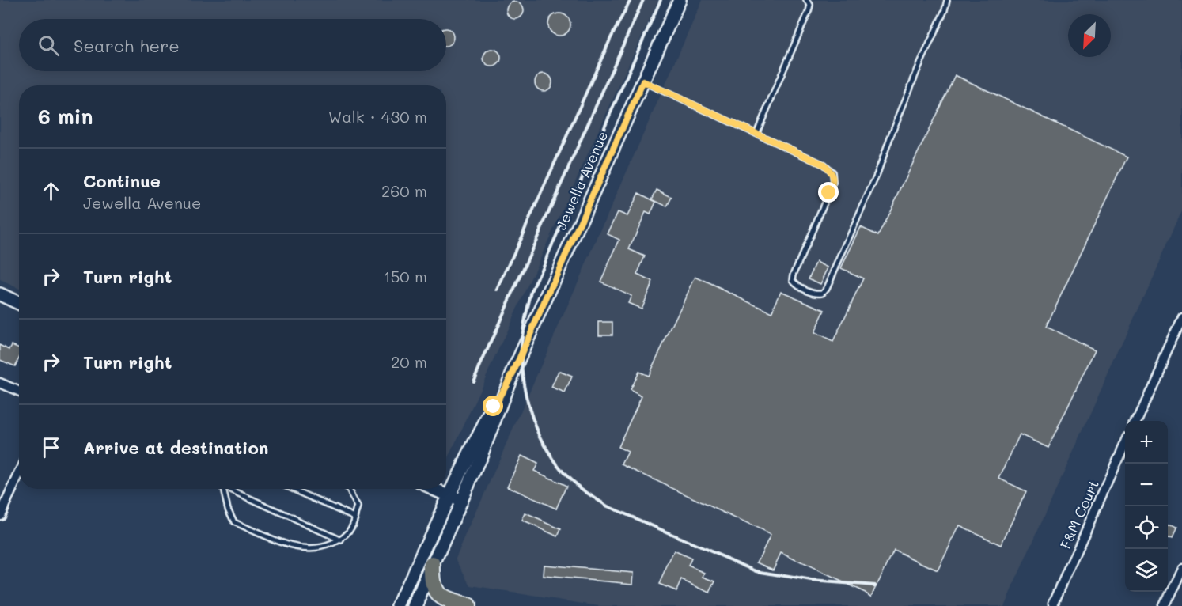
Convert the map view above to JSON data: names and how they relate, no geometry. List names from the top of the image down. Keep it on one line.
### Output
{"streets":{"main road":["Jewella Avenue"],"street":["F&M Court"]},"north":"bottom left","page":{"search":"Search here","heading":["6 min","Walk · 430 m"],"list":[["Continue","Jewella Avenue","260 m"],["Turn right","150 m"],["Turn right","20 m"],"Arrive at destination"],"map_buttons":["+","−"]}}
